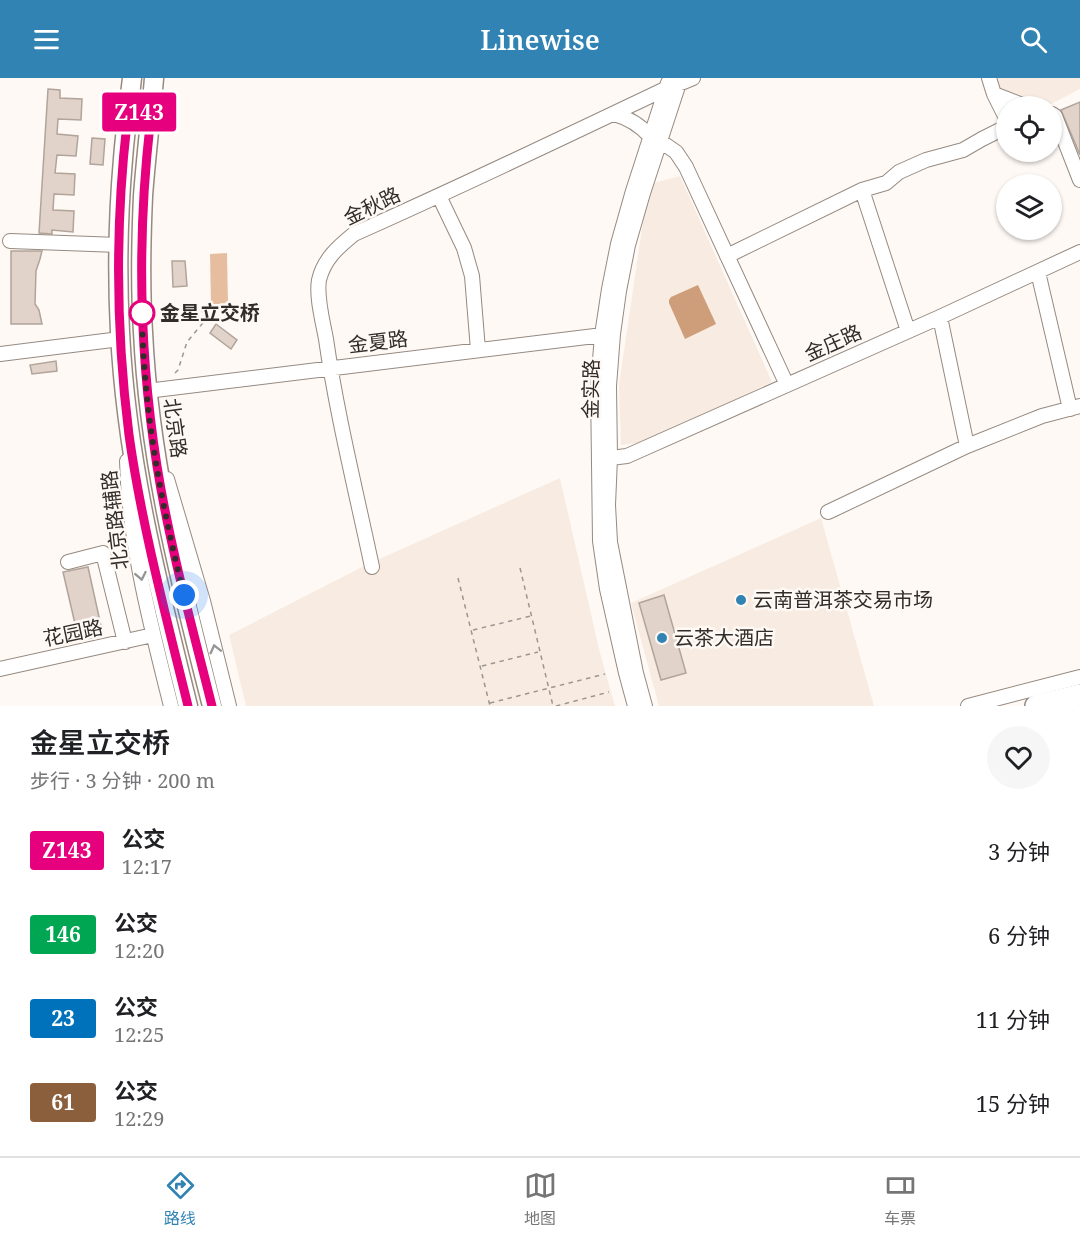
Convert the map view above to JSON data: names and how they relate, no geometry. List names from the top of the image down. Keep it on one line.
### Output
{"streets":{"main road":["北京路"],"street":["金秋路","金夏路","金庄路","金实路","北京路辅路","花园路"]},"crossings":[["金秋路","金夏路"],["金秋路","金实路"],["金夏路","金实路"],["金夏路","北京路"],["金庄路","金实路"],["北京路辅路","花园路"]],"places":["金星立交桥","云南普洱茶交易市场","云茶大酒店"],"lines":["bus line Z143"],"page":{"header":"Linewise","on_map":"Z143","heading":["金星立交桥","步行 · 3 分钟 · 200 m"],"list":[{"mark":"Z143","name":"公交","note":"12:17","value":"3 分钟"},{"mark":"146","name":"公交","note":"12:20","value":"6 分钟"},{"mark":"23","name":"公交","note":"12:25","value":"11 分钟"},{"mark":"61","name":"公交","note":"12:29","value":"15 分钟"}],"tabs":["路线","地图","车票"]}}
